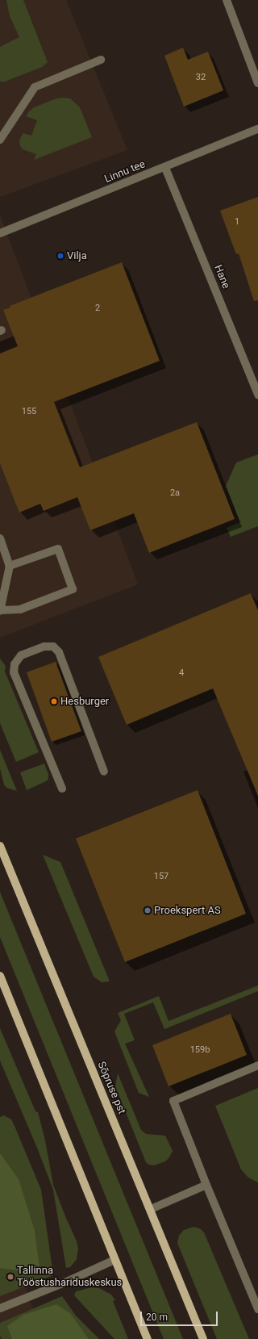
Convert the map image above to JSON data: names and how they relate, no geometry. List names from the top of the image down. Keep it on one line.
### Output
{"streets":{"main road":["Sõpruse pst"],"street":["Linnu tee","Hane"]},"crossings":[["Linnu tee","Hane"]],"places":["Vilja","Hesburger","Proekspert AS","Tallinna Tööstushariduskeskus"],"house_numbers":["32","1","2","155","2a","4","157","159b"],"scale_bar":"20 m"}
